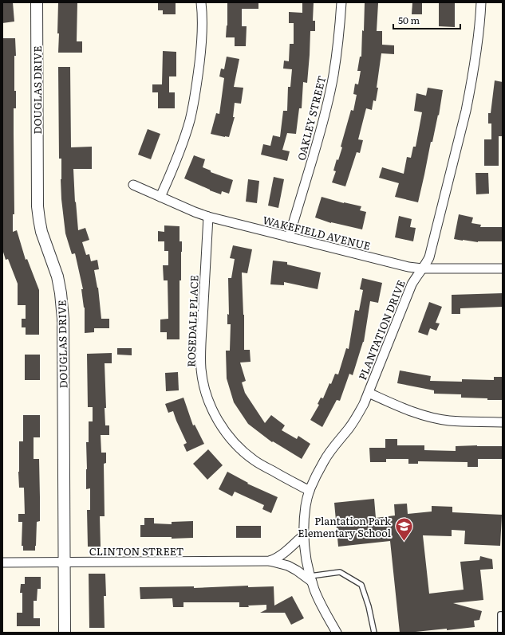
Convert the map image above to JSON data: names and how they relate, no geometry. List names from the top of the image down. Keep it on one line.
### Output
{"streets":{"street":["DOUGLAS DRIVE","OAKLEY STREET","WAKEFIELD AVENUE","ROSEDALE PLACE","PLANTATION DRIVE","CLINTON STREET"]},"crossings":[["DOUGLAS DRIVE","CLINTON STREET"],["OAKLEY STREET","WAKEFIELD AVENUE"],["WAKEFIELD AVENUE","ROSEDALE PLACE"],["WAKEFIELD AVENUE","PLANTATION DRIVE"],["ROSEDALE PLACE","PLANTATION DRIVE"],["PLANTATION DRIVE","CLINTON STREET"]],"places":{"school or university":["Plantation Park Elementary School"]},"scale_bar":"50 m"}
